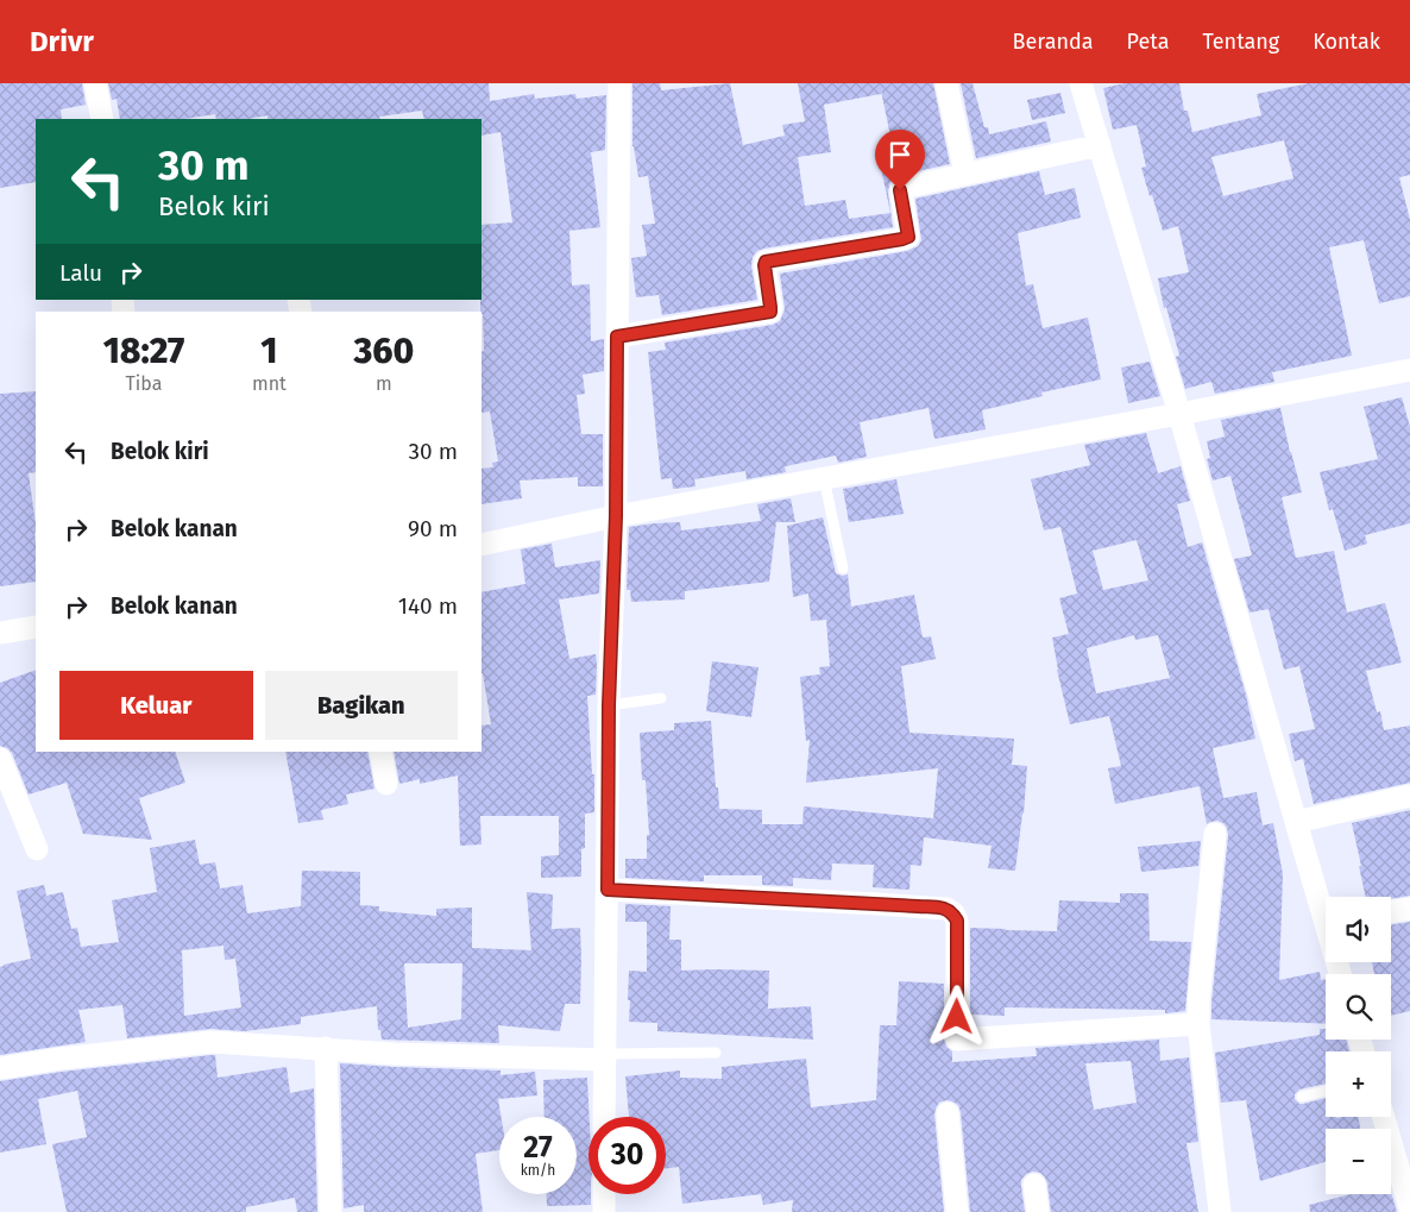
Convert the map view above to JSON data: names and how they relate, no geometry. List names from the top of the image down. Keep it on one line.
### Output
{"page":{"header":"Drivr","nav":["Beranda","Peta","Tentang","Kontak"],"turn":["30 m","Belok kiri"],"then":"Lalu","eta":["18:27","Tiba","1","mnt","360","m"],"list":[{"name":"Belok kiri","value":"30 m"},{"name":"Belok kanan","value":"90 m"},{"name":"Belok kanan","value":"140 m"}],"buttons":["Keluar","Bagikan"],"map_buttons":["+","−"],"speed":"27 km/h","limit":"30"}}
